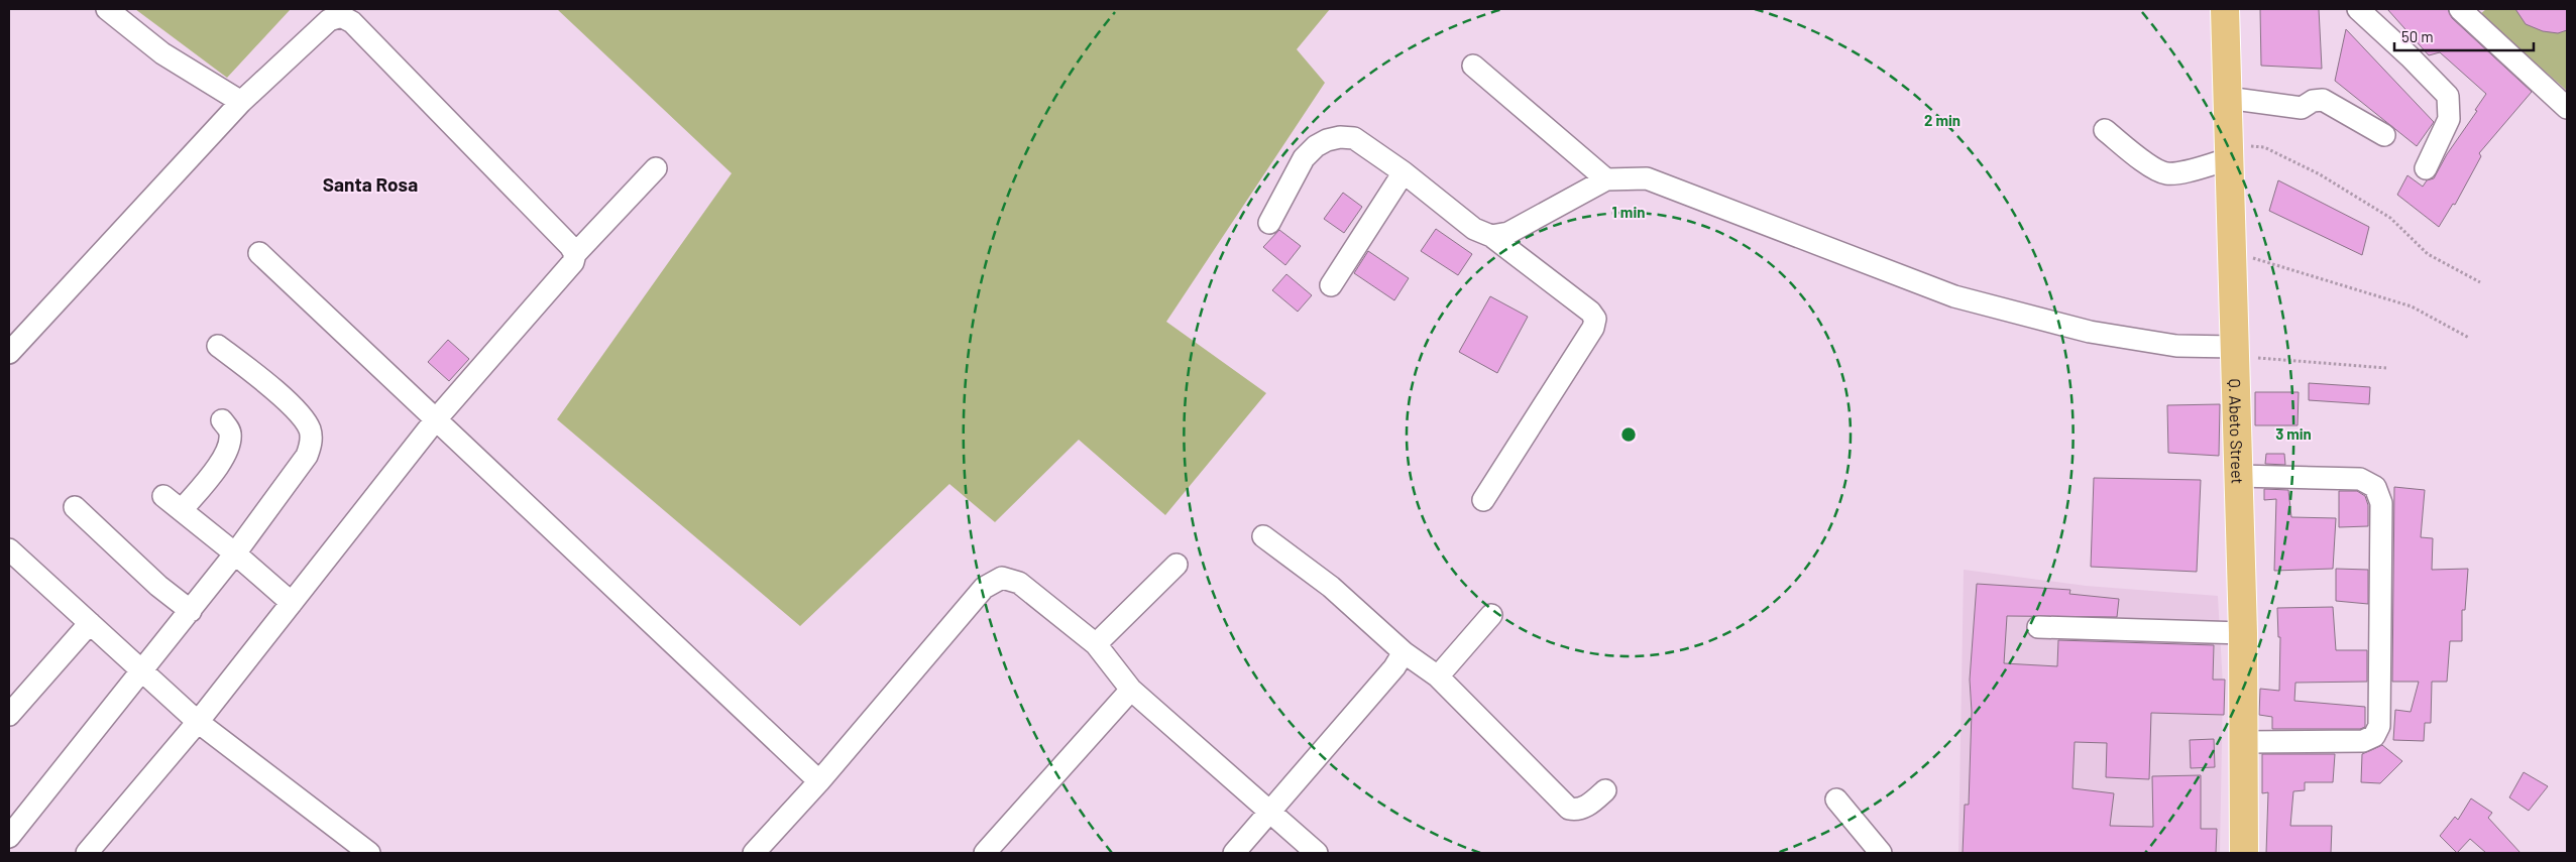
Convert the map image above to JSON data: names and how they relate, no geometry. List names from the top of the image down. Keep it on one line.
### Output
{"streets":{"main road":["Q. Abeto Street"]},"districts":["Santa Rosa"],"scale_bar":"50 m","rings":["2 min","1 min","3 min"]}
